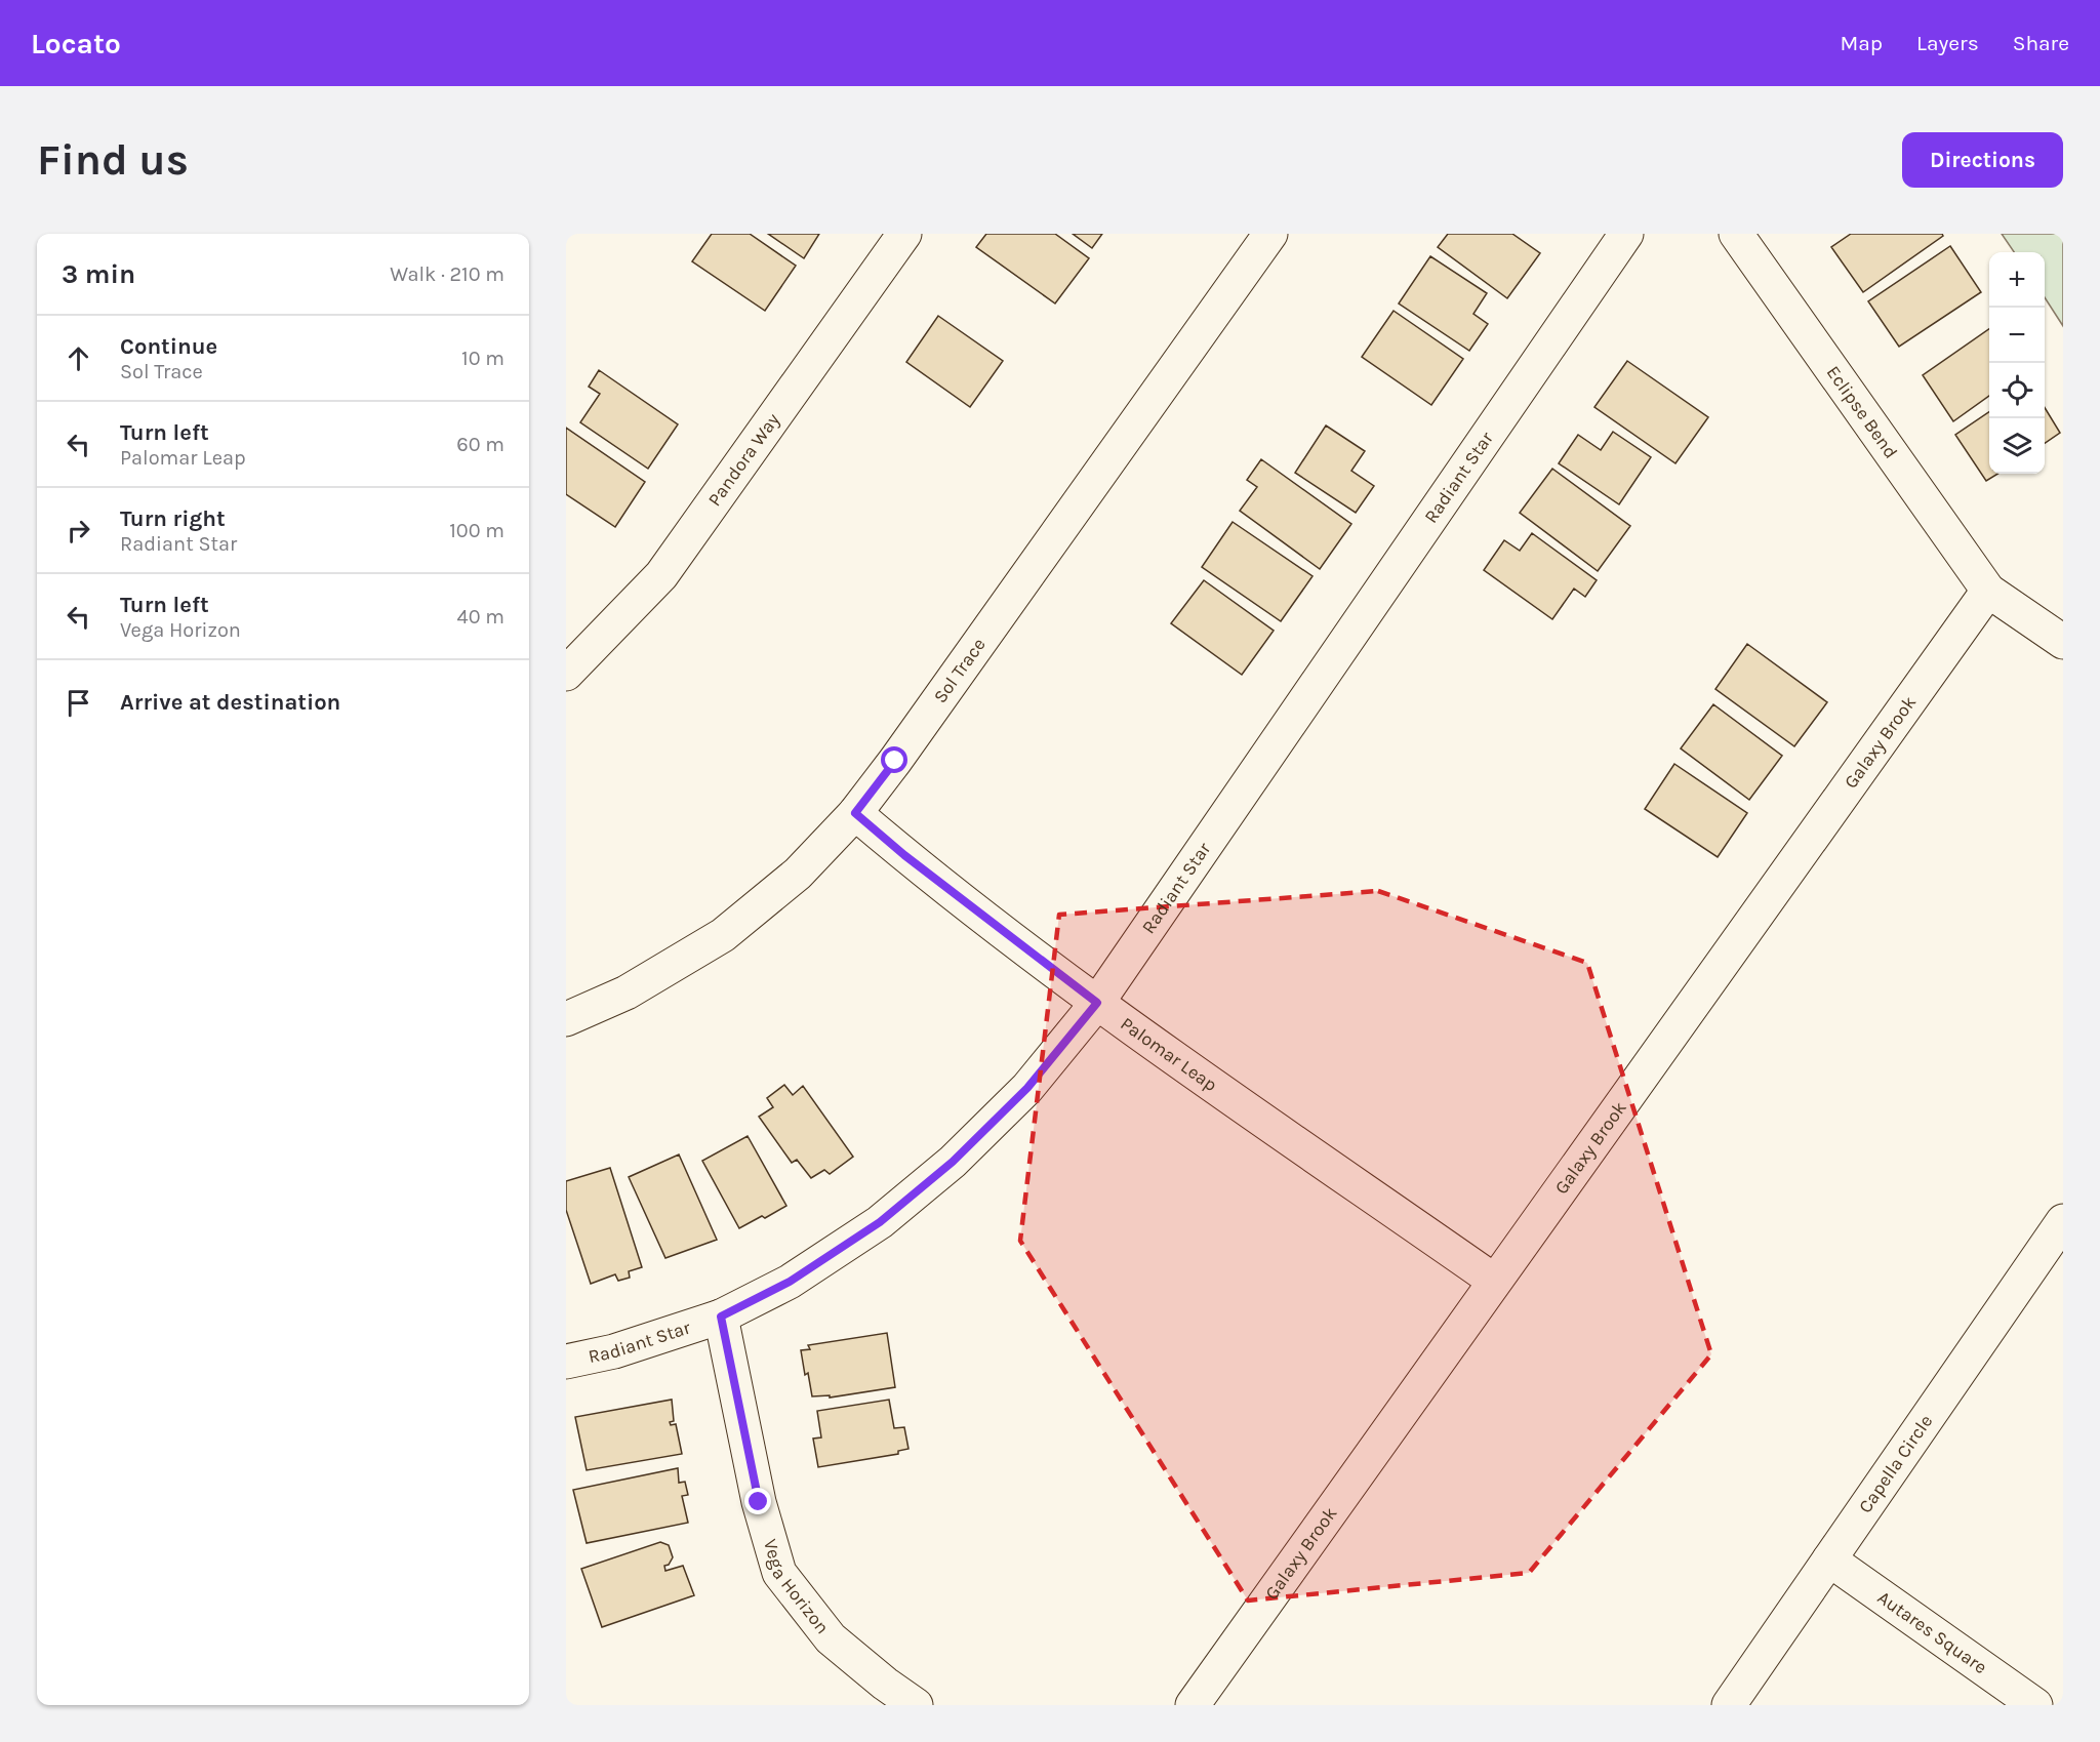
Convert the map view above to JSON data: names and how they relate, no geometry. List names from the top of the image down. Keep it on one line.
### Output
{"streets":{"street":["Eclipse Bend","Pandora Way","Radiant Star","Sol Trace","Galaxy Brook","Palomar Leap","Capella Circle","Vega Horizon","Autares Square"]},"crossings":[["Eclipse Bend","Galaxy Brook"],["Radiant Star","Palomar Leap"],["Radiant Star","Vega Horizon"],["Sol Trace","Palomar Leap"],["Galaxy Brook","Palomar Leap"],["Capella Circle","Autares Square"]],"page":{"header":"Locato","nav":["Map","Layers","Share"],"buttons":"Directions","title":"Find us","heading":["3 min","Walk · 210 m"],"map_buttons":["+","−"],"list":[["Continue","Sol Trace","10 m"],["Turn left","Palomar Leap","60 m"],["Turn right","Radiant Star","100 m"],["Turn left","Vega Horizon","40 m"],"Arrive at destination"]}}
